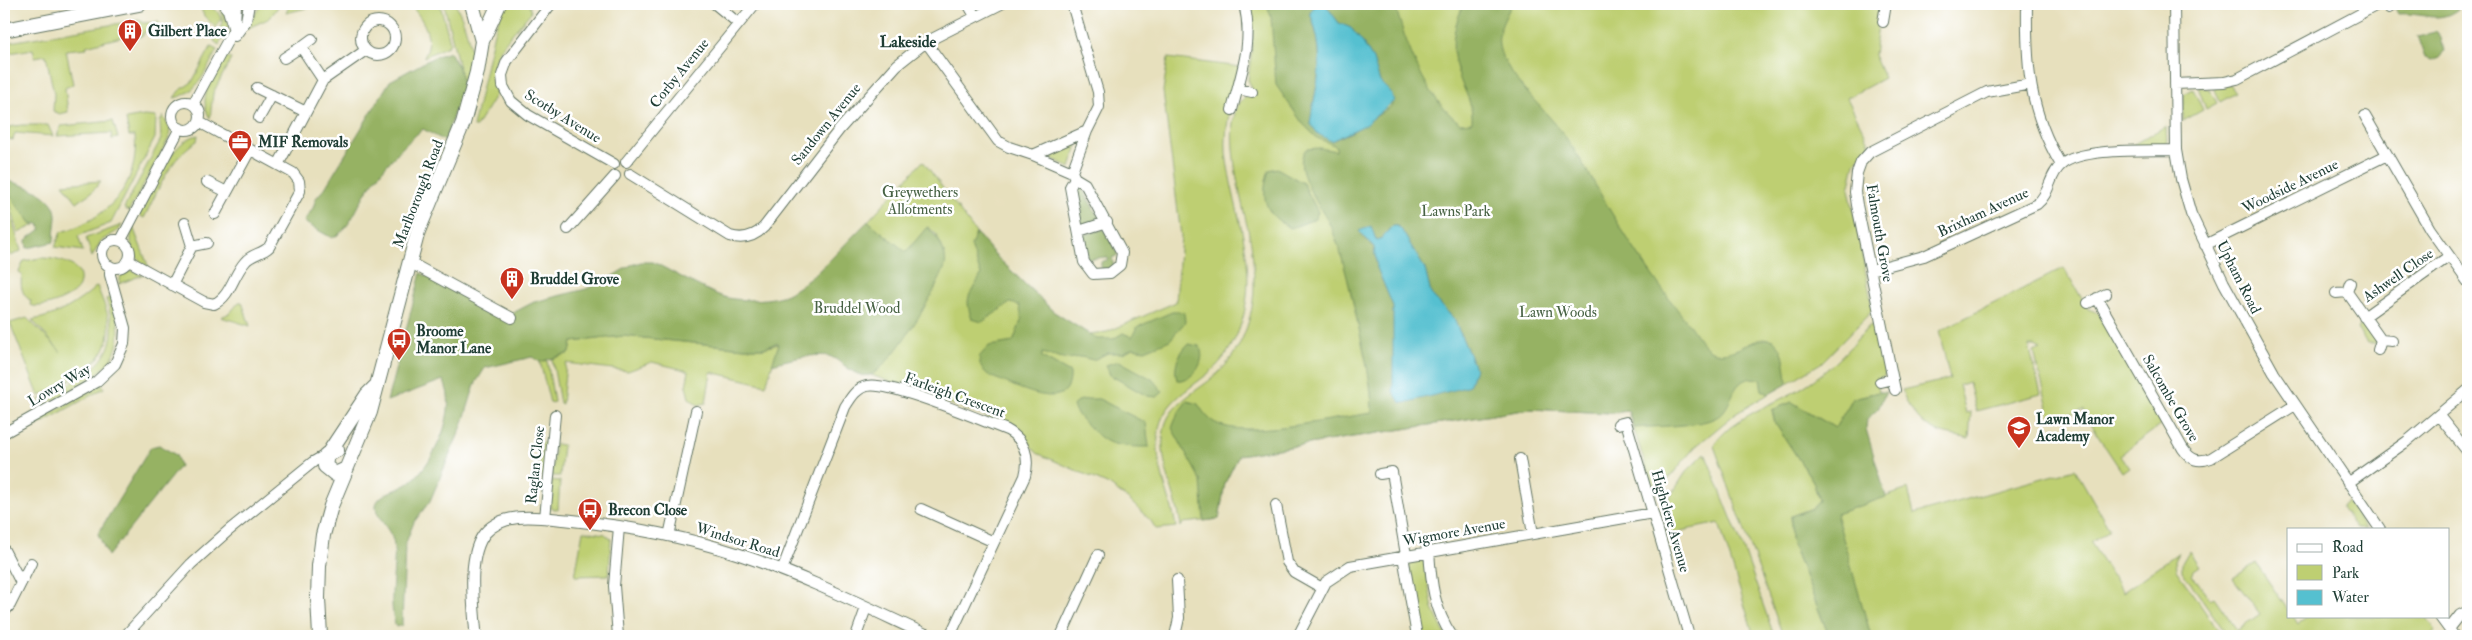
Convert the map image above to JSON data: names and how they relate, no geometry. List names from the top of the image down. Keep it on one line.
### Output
{"streets":{"main road":["Marlborough Road"],"street":["Corby Avenue","Scotby Avenue","Sandown Avenue","Woodside Avenue","Brixham Avenue","Falmouth Grove","Ashwell Close","Upham Road","Lowry Way","Farleigh Crescent","Salcombe Grove","Raglan Close","Highclere Avenue","Wigmore Avenue","Windsor Road"]},"crossings":[["Corby Avenue","Scotby Avenue"],["Corby Avenue","Sandown Avenue"],["Scotby Avenue","Sandown Avenue"],["Woodside Avenue","Upham Road"],["Brixham Avenue","Falmouth Grove"],["Upham Road","Salcombe Grove"],["Farleigh Crescent","Windsor Road"],["Raglan Close","Windsor Road"],["Highclere Avenue","Wigmore Avenue"]],"districts":["Lakeside"],"parks":["Greywethers Allotments","Lawns Park","Bruddel Wood","Lawn Woods"],"places":{"building":["Gilbert Place","Bruddel Grove"],"office":["MIF Removals"],"bus stop":["Broome Manor Lane","Brecon Close"],"school or university":["Lawn Manor Academy"]},"legend":["Road","Park","Water"]}
